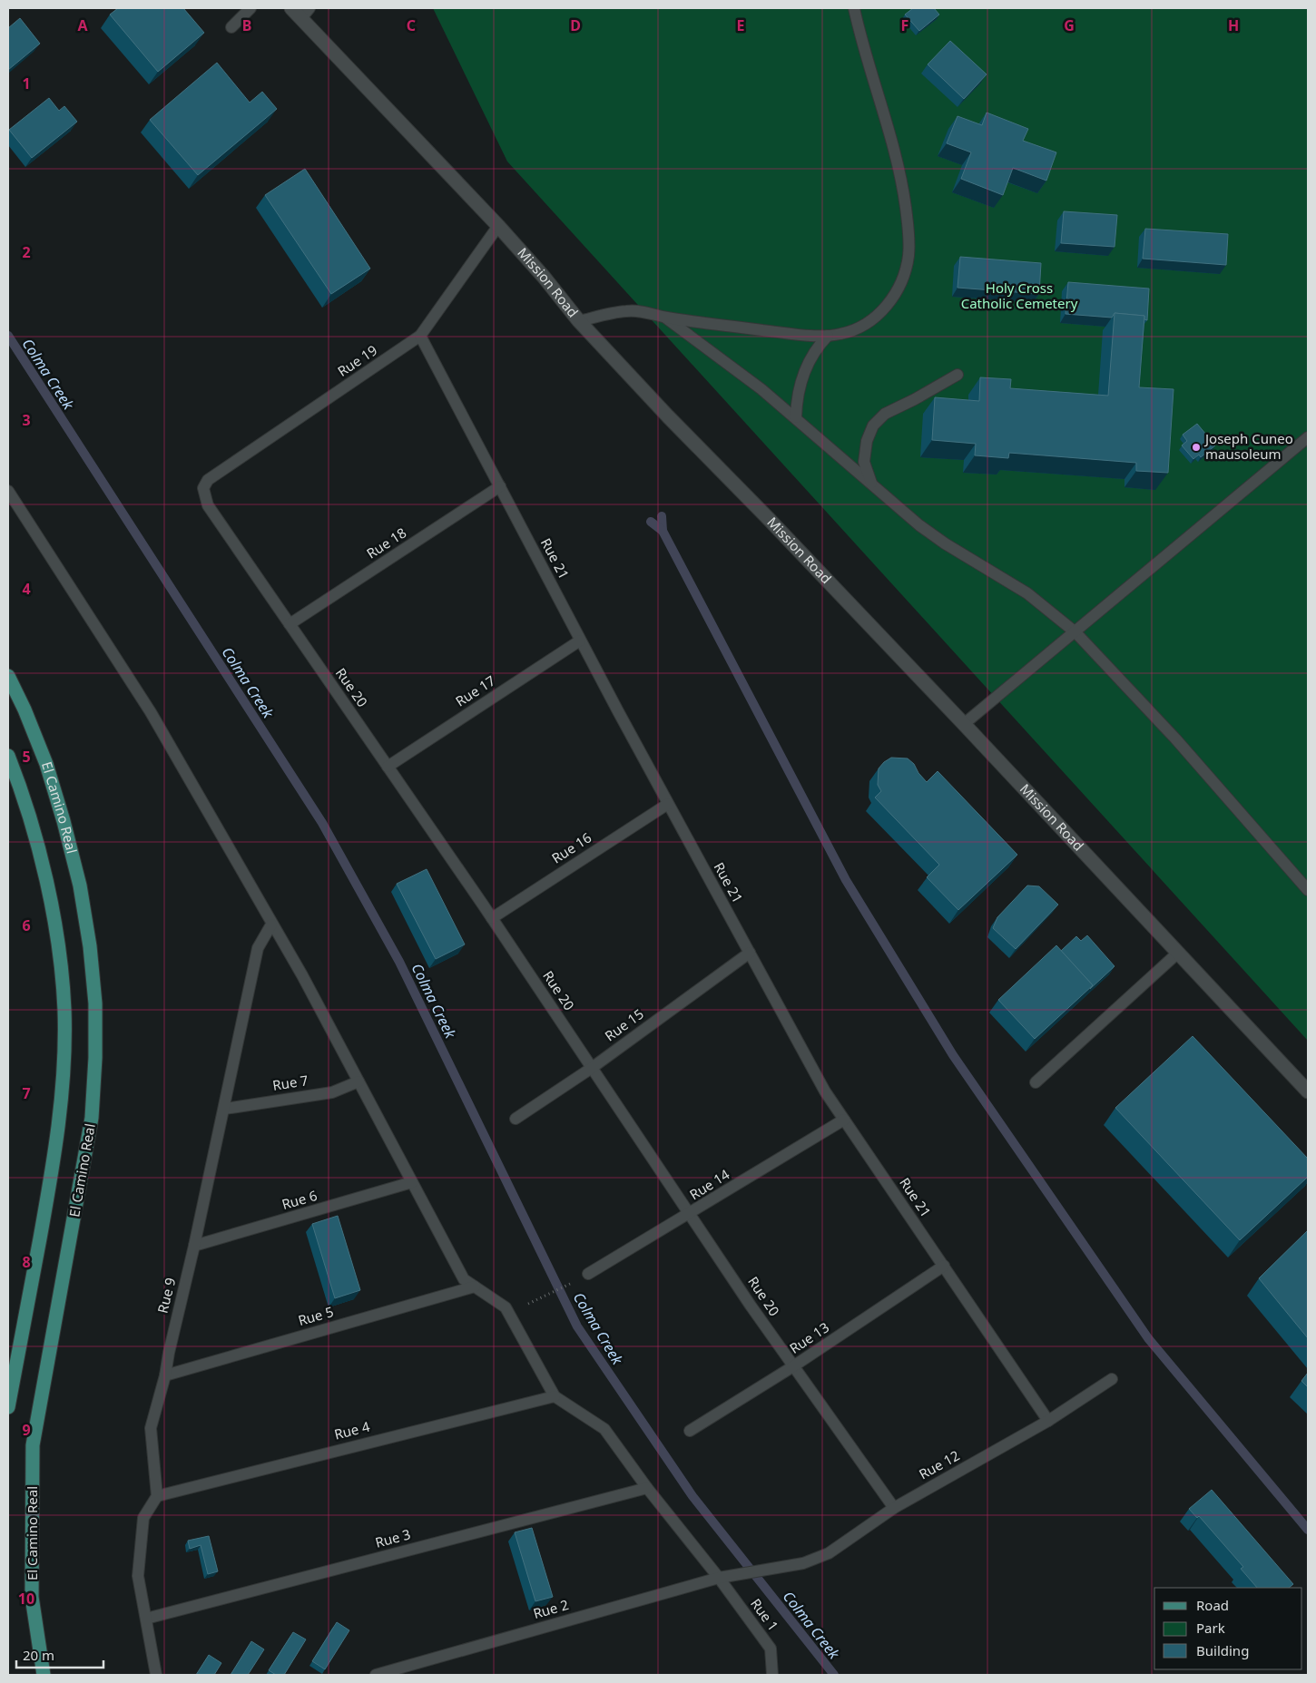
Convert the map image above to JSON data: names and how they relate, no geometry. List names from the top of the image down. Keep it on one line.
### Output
{"streets":{"main road":["El Camino Real"],"street":["Mission Road"],"lane":["Rue 19","Rue 18","Rue 21","Rue 20","Rue 17","Rue 16","Rue 15","Rue 7","Rue 14","Rue 6","Rue 9","Rue 5","Rue 13","Rue 4","Rue 12","Rue 3","Rue 2","Rue 1"]},"crossings":[["Mission Road","Rue 19"],["Rue 19","Rue 21"],["Rue 19","Rue 20"],["Rue 18","Rue 21"],["Rue 18","Rue 20"],["Rue 21","Rue 17"],["Rue 21","Rue 16"],["Rue 21","Rue 15"],["Rue 21","Rue 14"],["Rue 21","Rue 13"],["Rue 21","Rue 12"],["Rue 20","Rue 17"],["Rue 20","Rue 16"],["Rue 20","Rue 15"],["Rue 20","Rue 14"],["Rue 20","Rue 13"],["Rue 20","Rue 12"],["Rue 7","Rue 9"],["Rue 6","Rue 9"],["Rue 9","Rue 5"],["Rue 9","Rue 4"],["Rue 4","Rue 1"],["Rue 12","Rue 2"],["Rue 3","Rue 1"],["Rue 2","Rue 1"]],"water":["Colma Creek"],"parks":["Holy Cross Catholic Cemetery"],"places":["Joseph Cuneo mausoleum"],"legend":["Road","Park","Building"],"scale_bar":"20 m","grid":{"columns":["A","B","C","D","E","F","G","H"],"rows":["1","2","3","4","5","6","7","8","9","10"]}}
